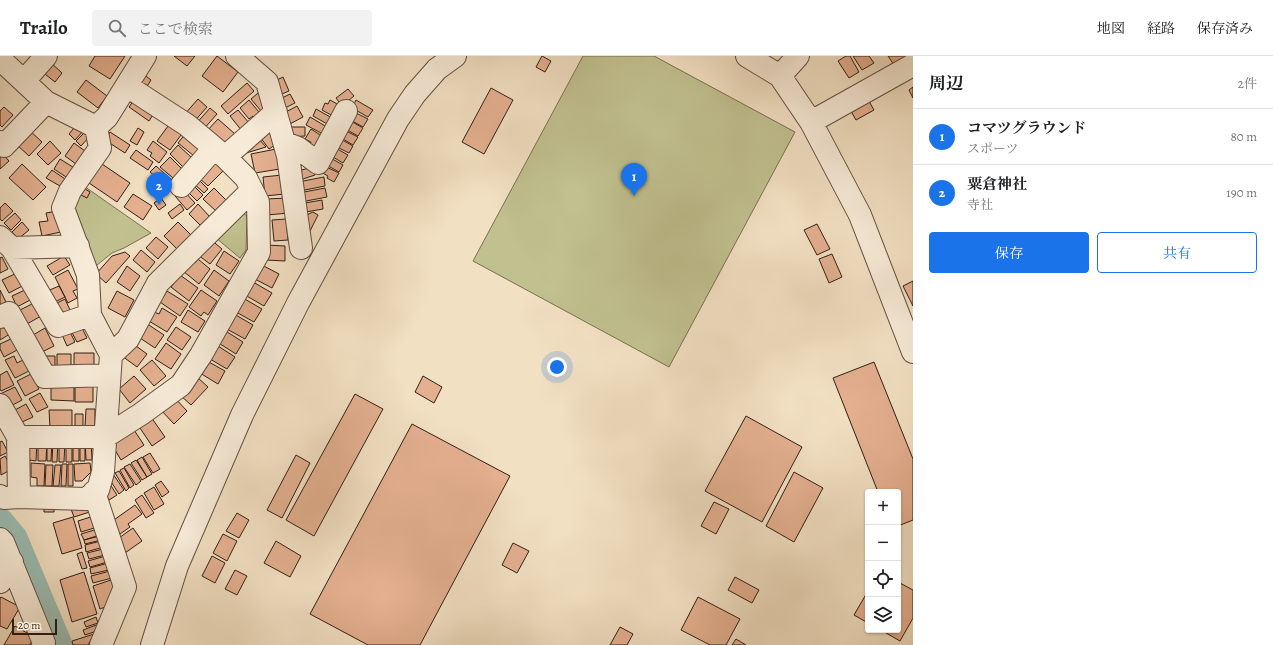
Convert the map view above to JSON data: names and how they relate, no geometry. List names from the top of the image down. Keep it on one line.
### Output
{"scale_bar":"20 m","page":{"header":"Trailo","search":"ここで検索","nav":["地図","経路","保存済み"],"heading":["周辺","2件"],"list":[{"mark":"1","name":"コマツグラウンド","note":"スポーツ","value":"80 m"},{"mark":"2","name":"粟倉神社","note":"寺社","value":"190 m"}],"pins":["1","2"],"buttons":["保存","共有"],"map_buttons":["+","−"],"scale":"20 m"}}
